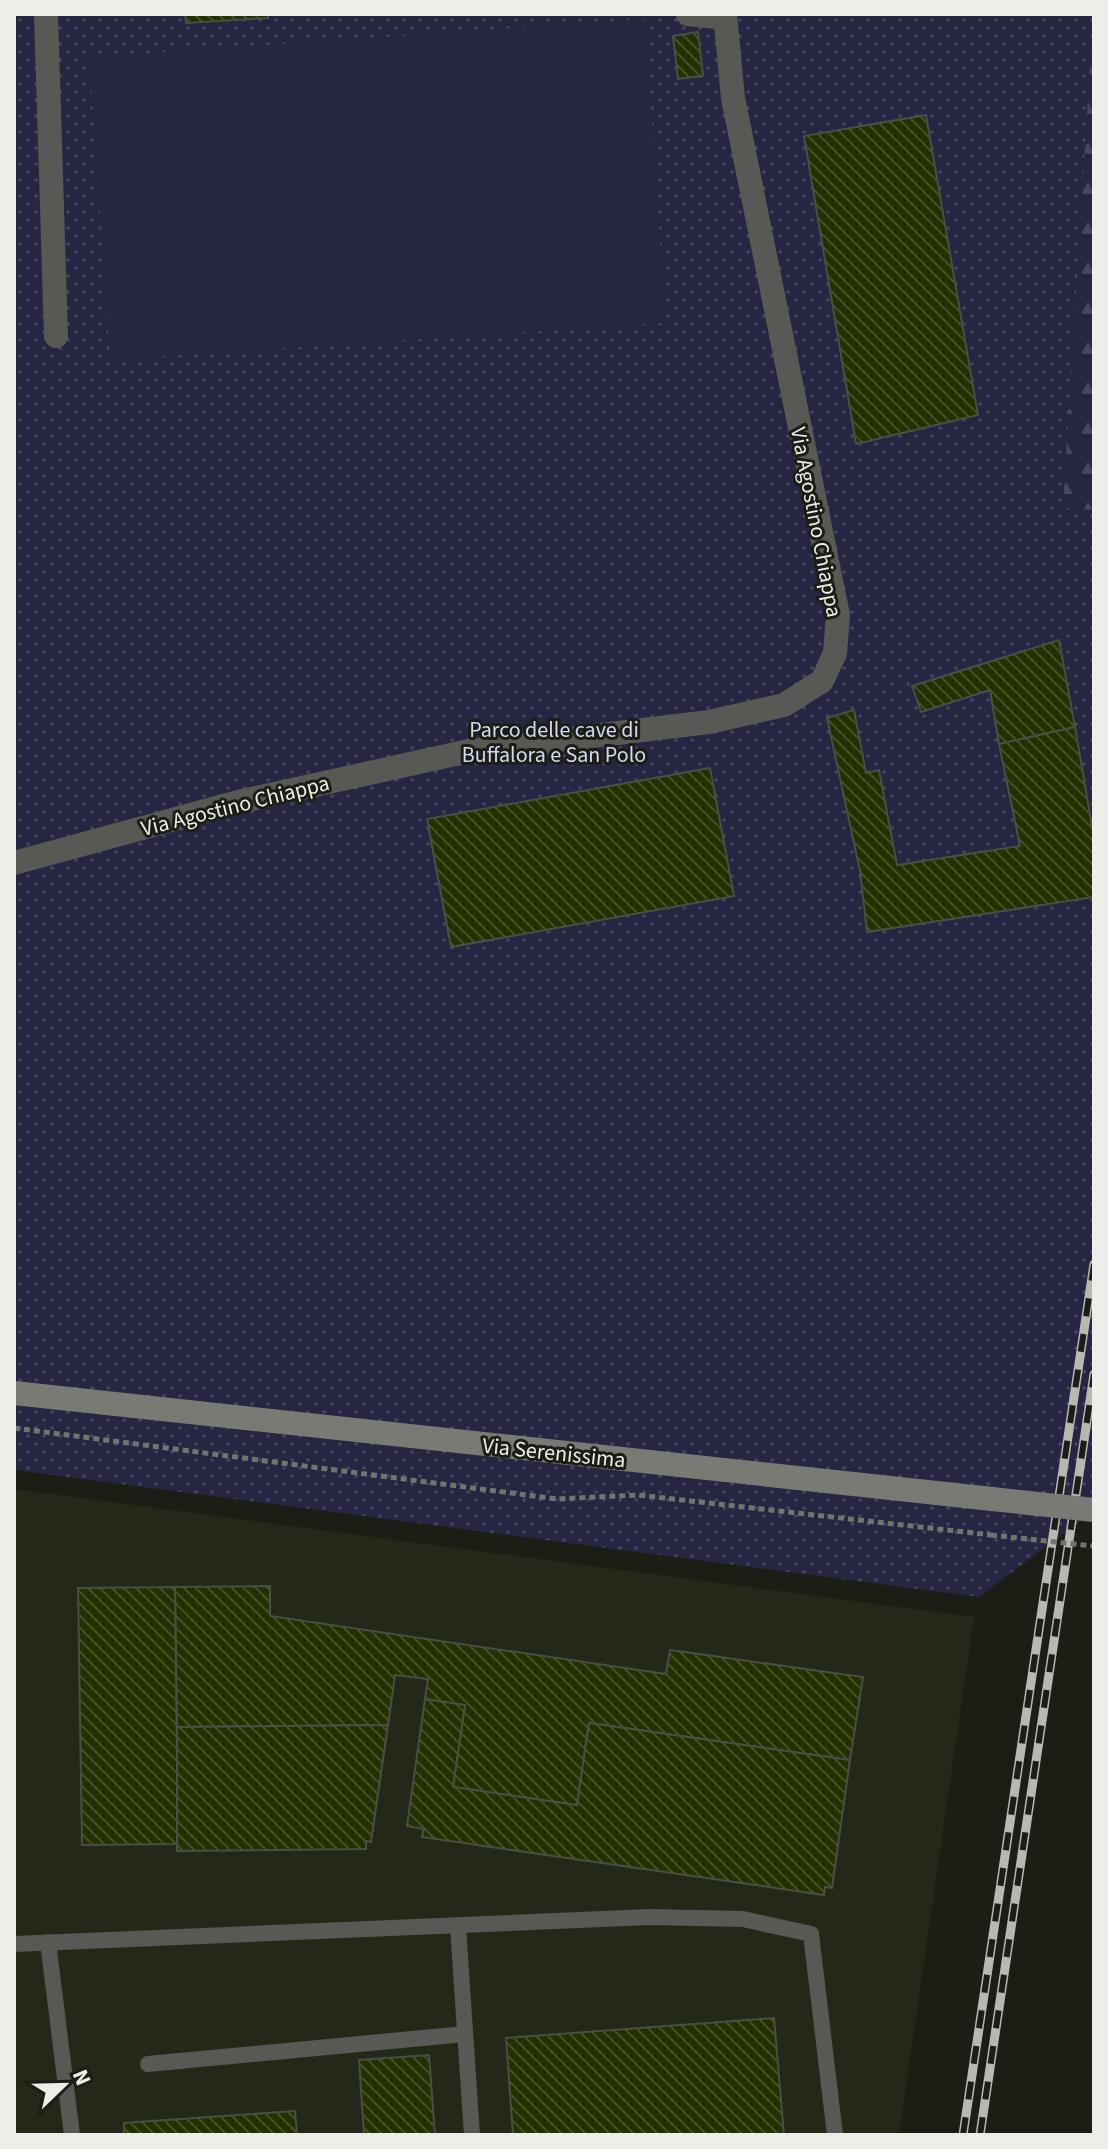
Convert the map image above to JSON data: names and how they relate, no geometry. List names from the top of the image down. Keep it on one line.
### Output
{"streets":{"main road":["Via Serenissima"],"street":["Via Agostino Chiappa"]},"parks":["Parco delle cave di Buffalora e San Polo"],"north":"top right"}
